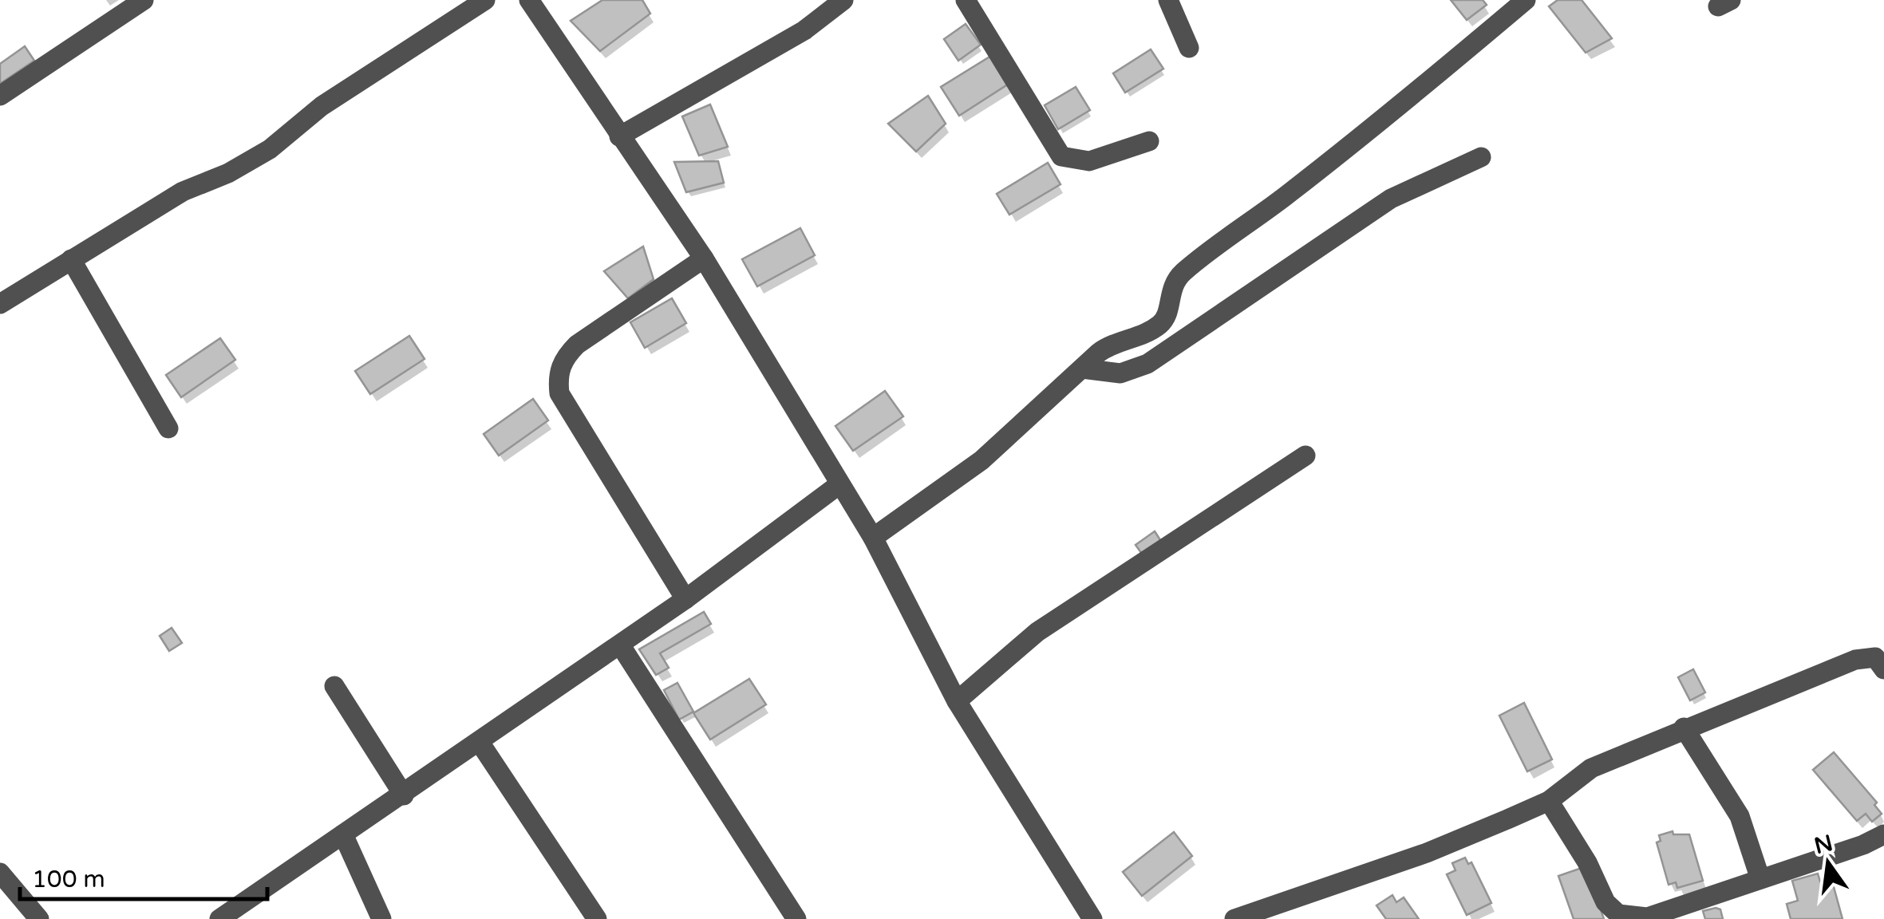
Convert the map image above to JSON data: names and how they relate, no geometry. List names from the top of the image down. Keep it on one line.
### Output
{"scale_bar":"100 m","north":"top"}
